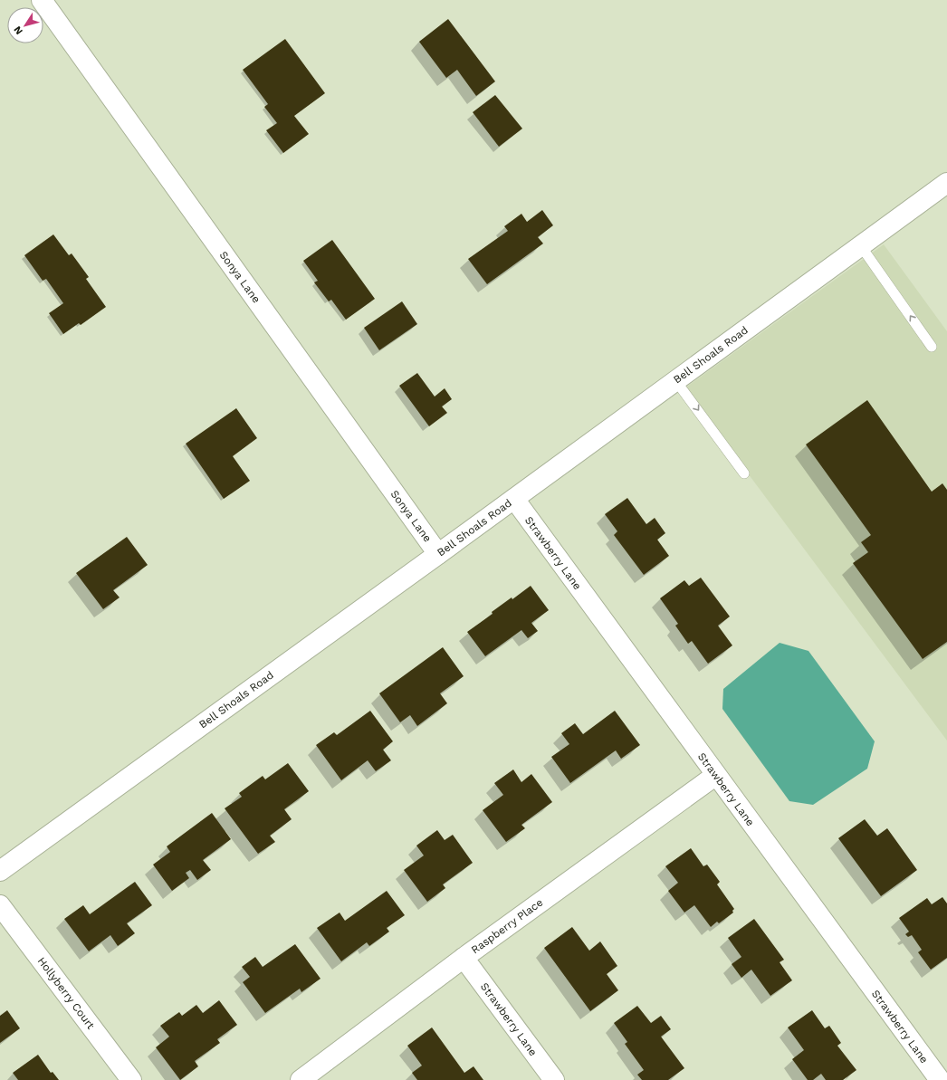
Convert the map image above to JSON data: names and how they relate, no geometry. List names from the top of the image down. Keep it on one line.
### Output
{"streets":{"street":["Sonya Lane","Bell Shoals Road","Strawberry Lane","Raspberry Place","Hollyberry Court"]},"crossings":[["Sonya Lane","Bell Shoals Road"],["Bell Shoals Road","Strawberry Lane"],["Strawberry Lane","Raspberry Place"]],"north":"bottom left"}
